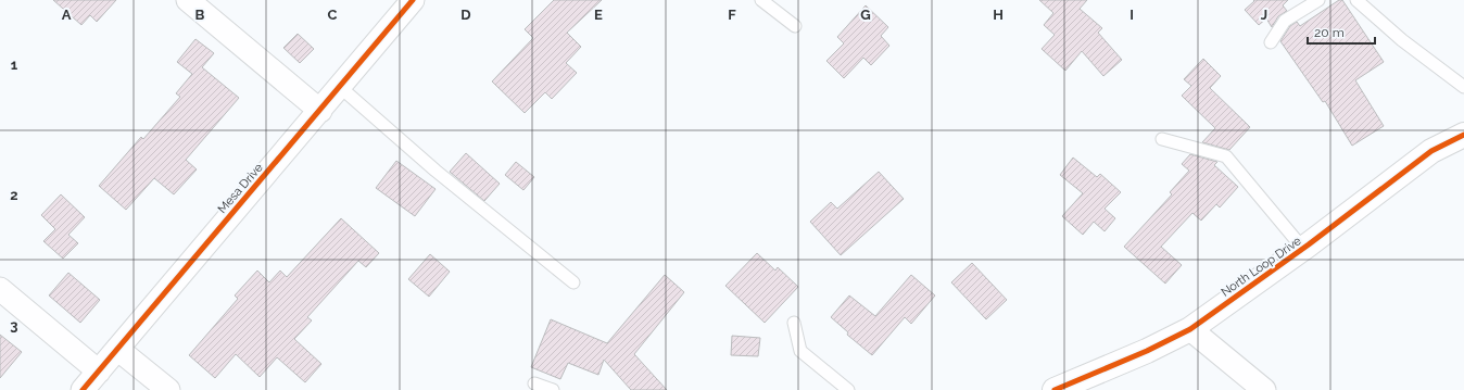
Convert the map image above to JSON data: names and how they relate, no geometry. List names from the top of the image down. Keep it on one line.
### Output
{"streets":{"street":["Mesa Drive","North Loop Drive"]},"scale_bar":"20 m","grid":{"columns":["A","B","C","D","E","F","G","H","I","J"],"rows":["1","2","3"]}}
